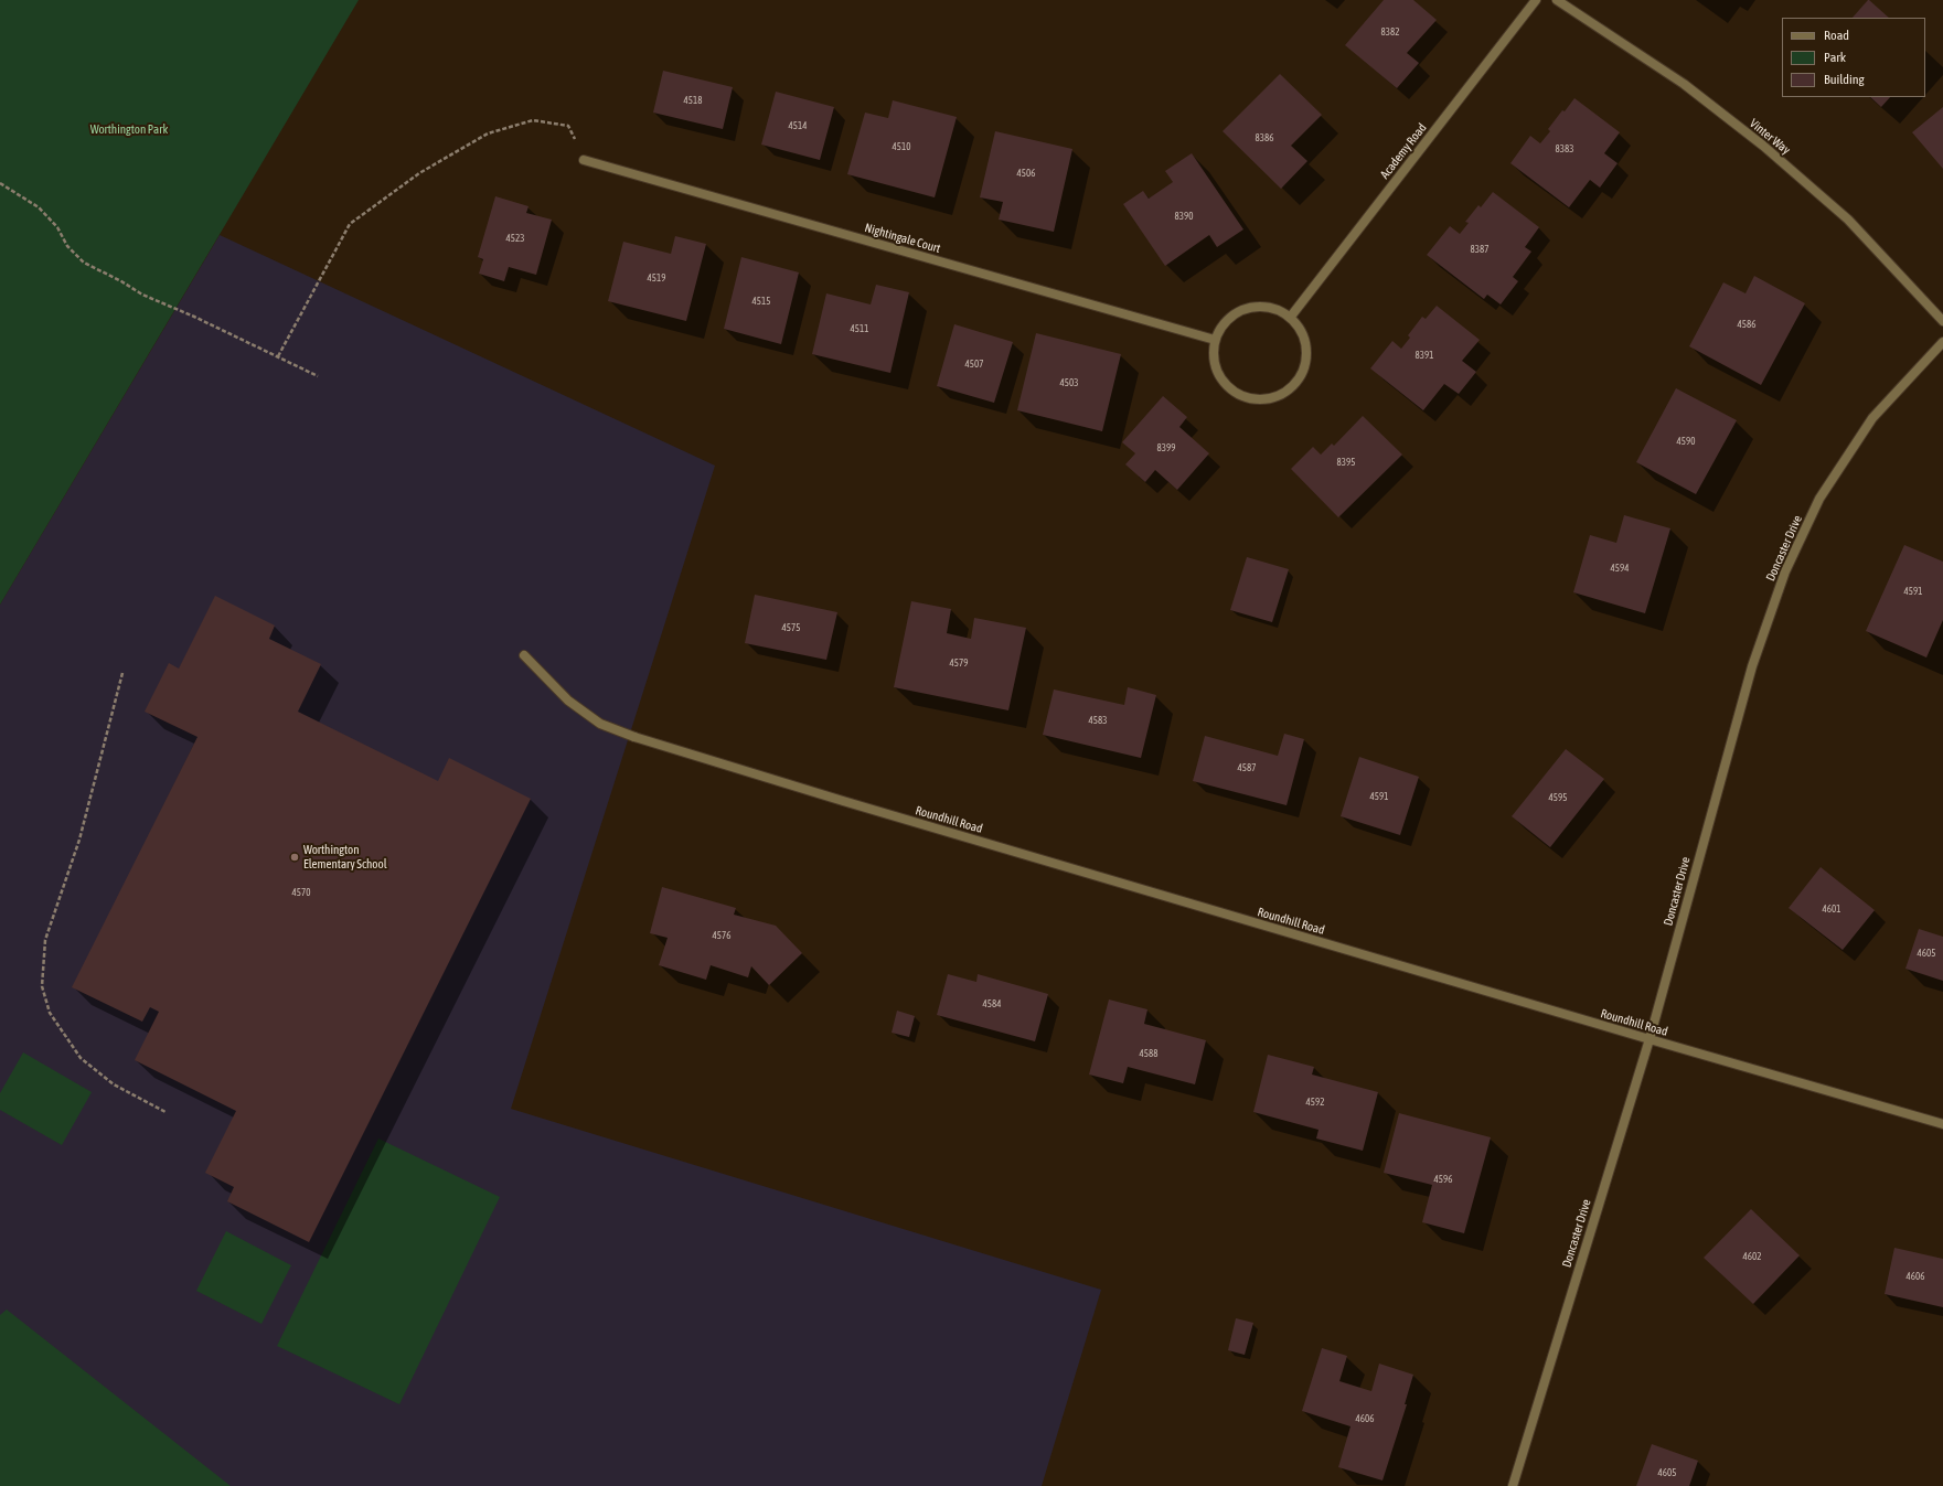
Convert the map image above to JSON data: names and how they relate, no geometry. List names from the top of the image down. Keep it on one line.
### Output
{"streets":{"street":["Vinter Way","Academy Road","Nightingale Court","Doncaster Drive","Roundhill Road"]},"crossings":[["Academy Road","Nightingale Court"],["Doncaster Drive","Roundhill Road"]],"parks":["Worthington Park"],"places":["Worthington Elementary School"],"house_numbers":["8382","4518","4514","8386","4510","8383","4506","8390","4523","8387","4519","4515","4586","4511","8391","4507","4503","4590","8399","8395","4594","4591","4575","4579","4583","4587","4591","4595","4570","4601","4576","4605","4584","4588","4592","4596","4602","4606","4606","4605"],"legend":["Road","Park","Building"]}
